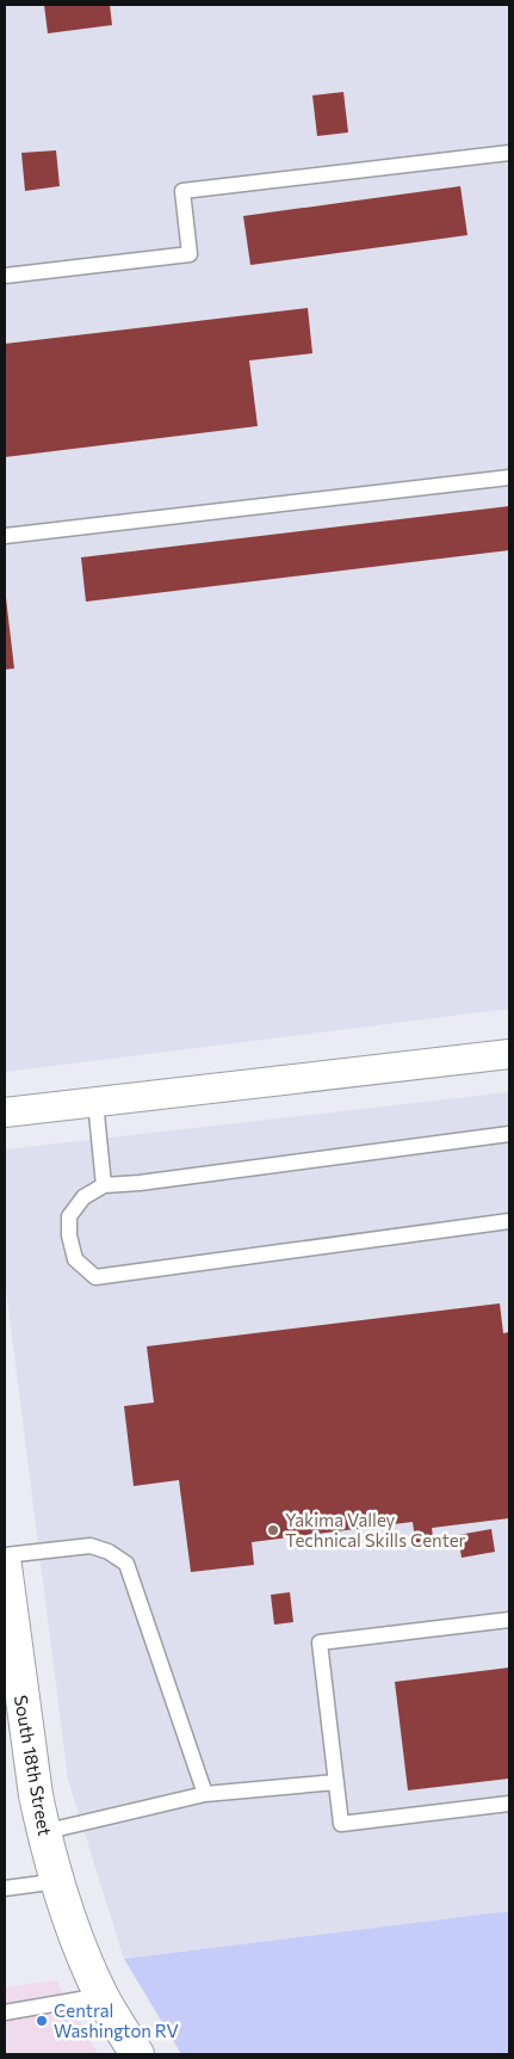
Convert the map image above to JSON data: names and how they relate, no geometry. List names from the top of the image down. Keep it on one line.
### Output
{"streets":{"street":["South 18th Street"]},"places":["Yakima Valley Technical Skills Center","Central Washington RV"]}
